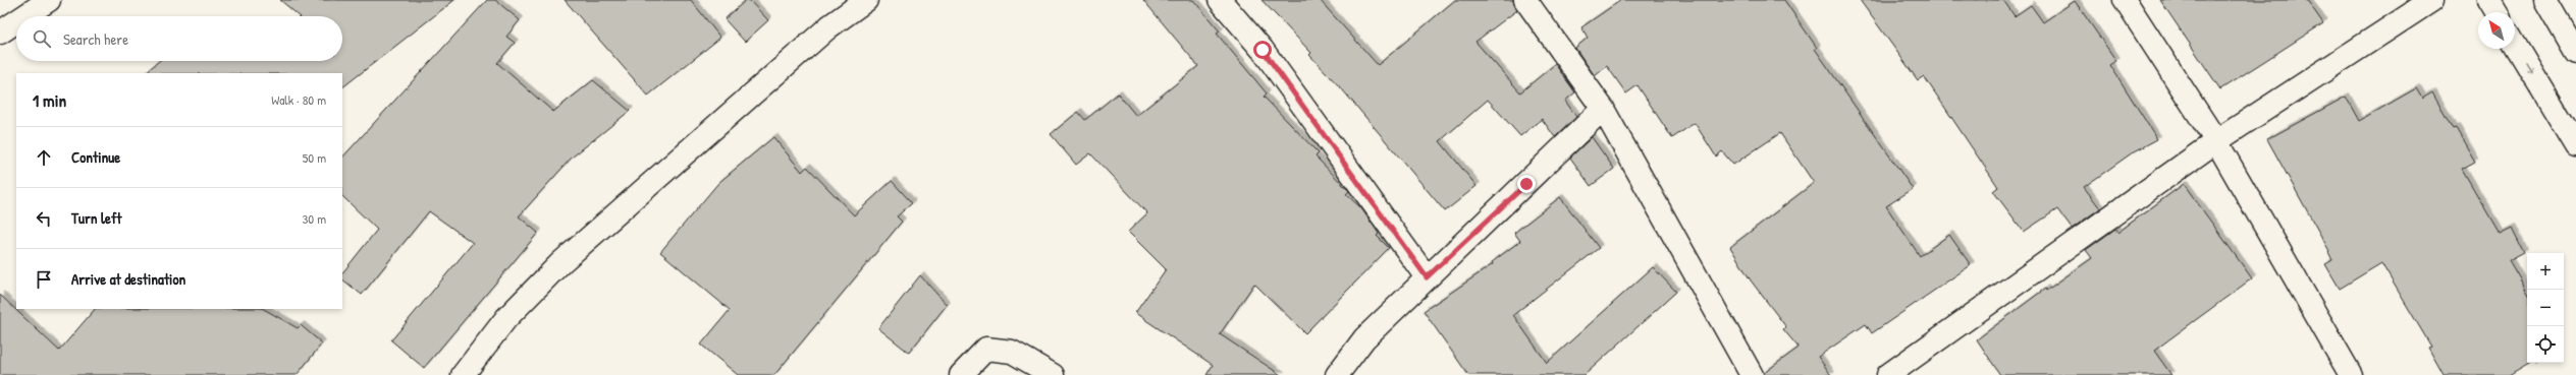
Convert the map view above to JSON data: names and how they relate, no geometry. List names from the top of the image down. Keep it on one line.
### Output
{"north":"top left","page":{"search":"Search here","heading":["1 min","Walk · 80 m"],"list":[["Continue","50 m"],["Turn left","30 m"],"Arrive at destination"],"map_buttons":["+","−"]}}
